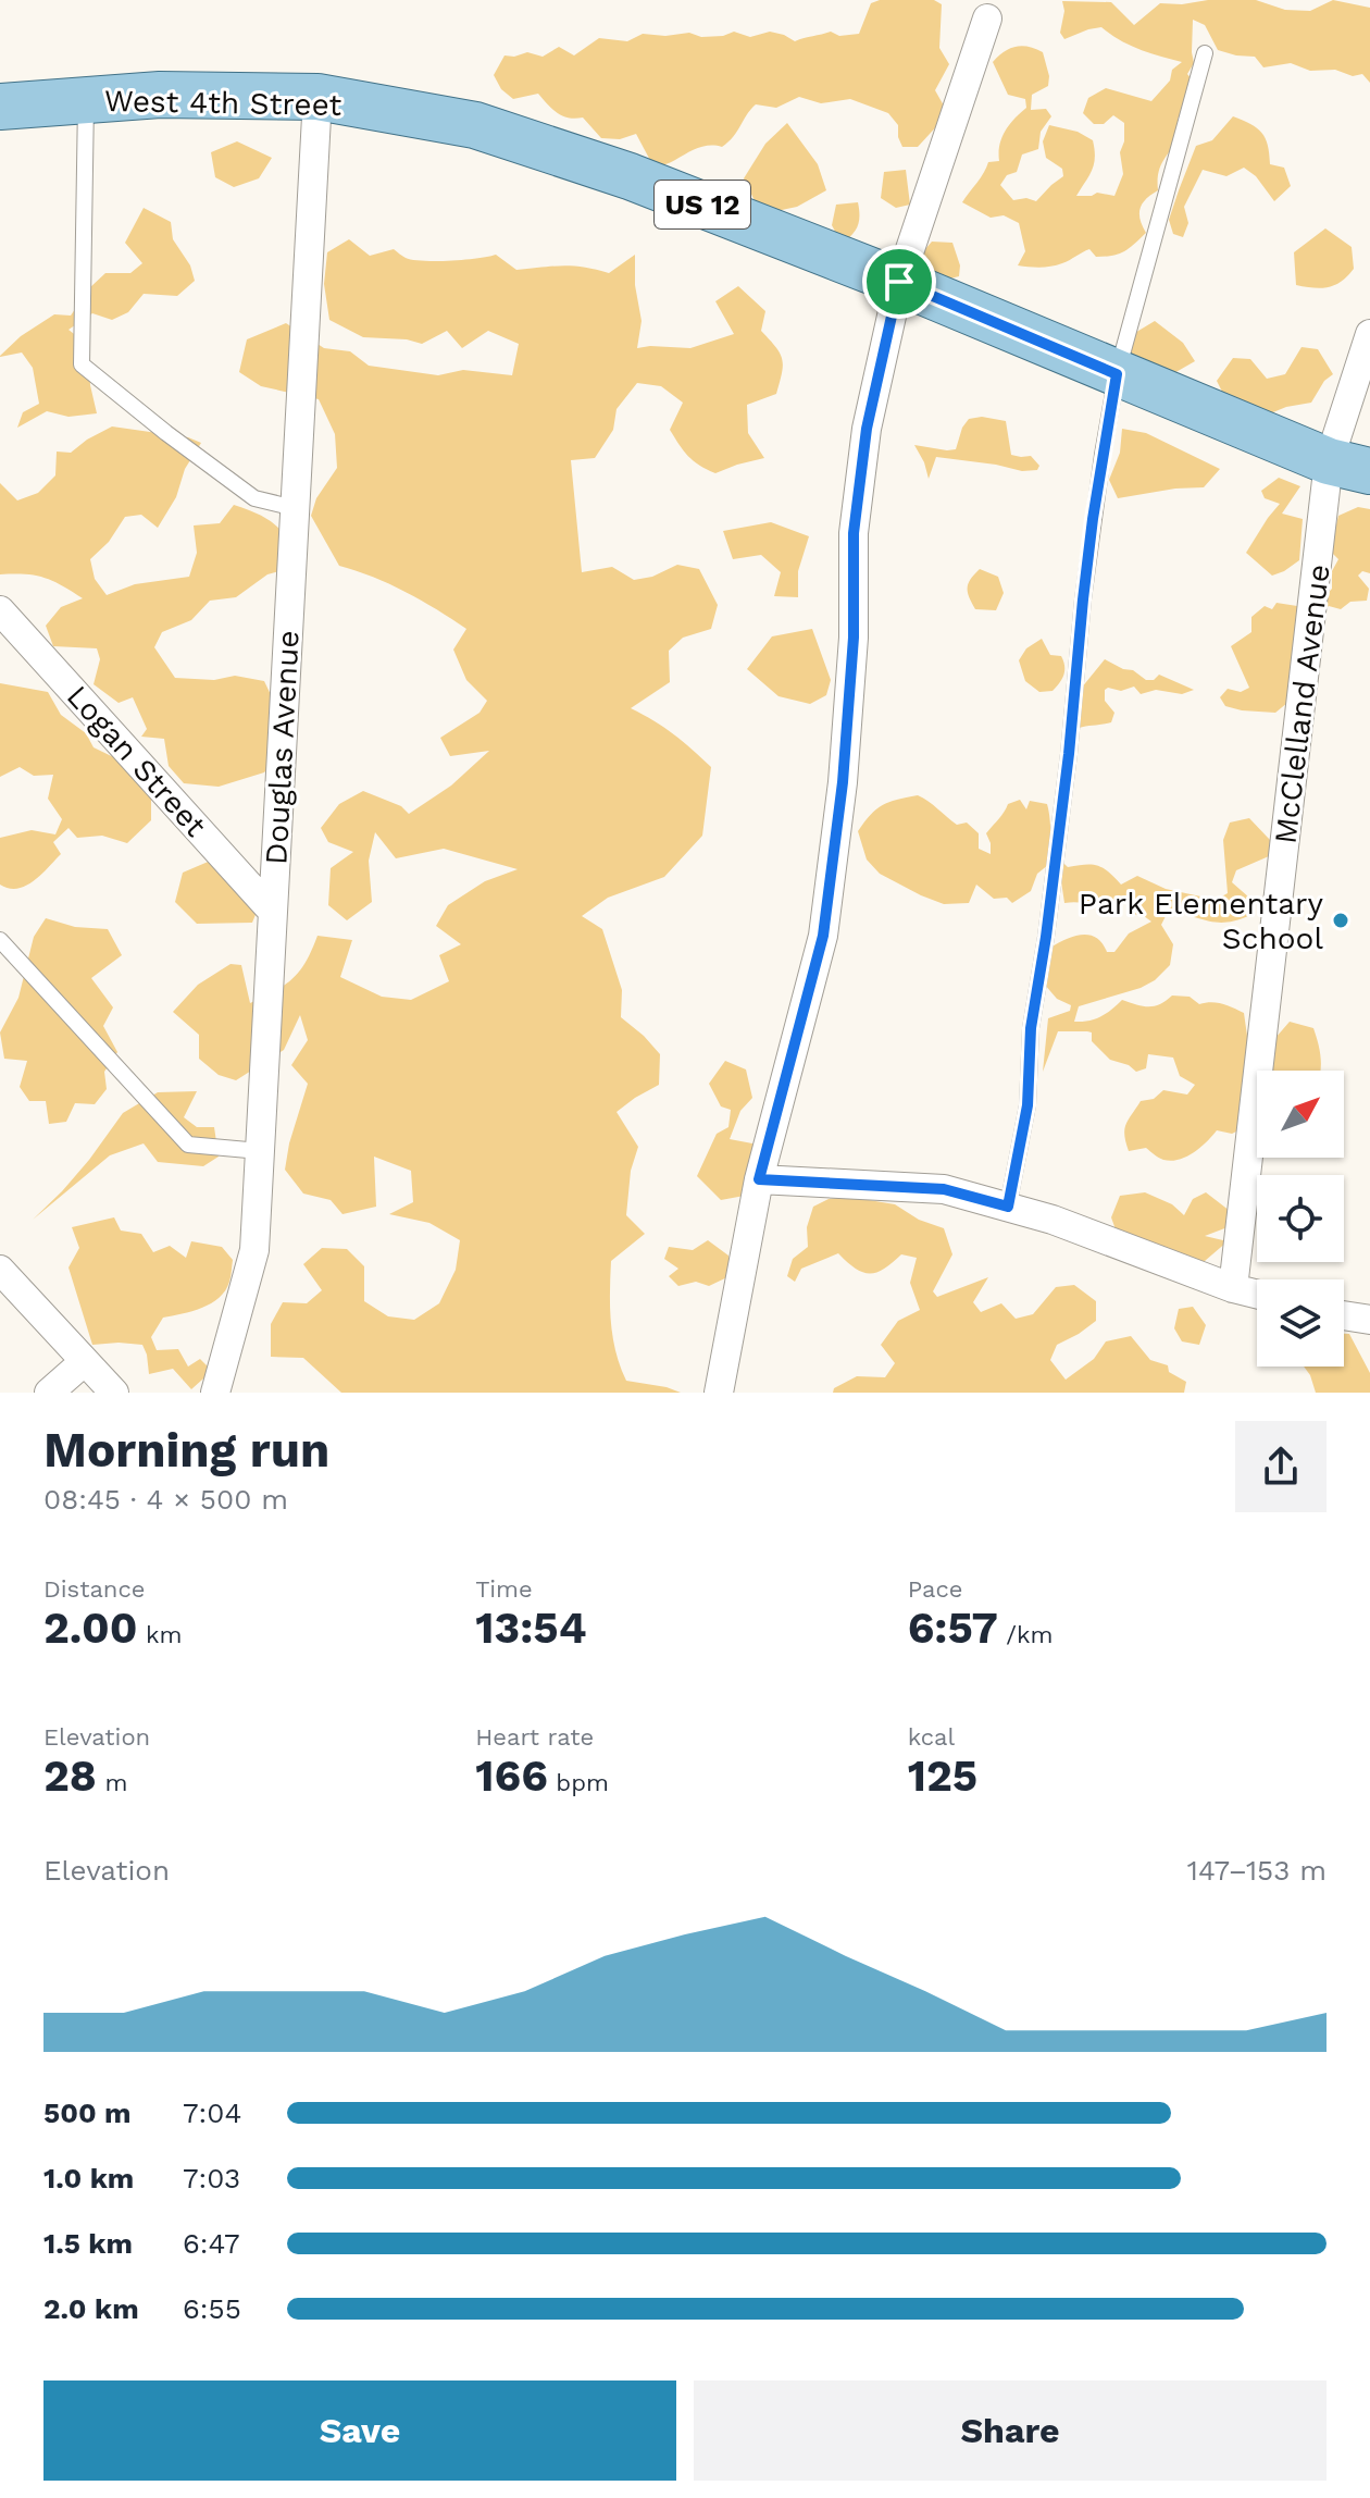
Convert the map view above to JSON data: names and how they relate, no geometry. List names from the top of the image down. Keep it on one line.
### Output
{"streets":{"main road":["West 4th Street","US 12"],"street":["McClelland Avenue","Douglas Avenue","Logan Street"]},"crossings":[["West 4th Street","McClelland Avenue"],["West 4th Street","Douglas Avenue"],["Douglas Avenue","Logan Street"]],"places":["Park Elementary School"],"north":"top right","page":{"heading":["Morning run","08:45 · 4 × 500 m"],"stats":[["Distance","2.00 km"],["Time","13:54"],["Pace","6:57 /km"],["Elevation","28 m"],["Heart rate","166 bpm"],["kcal","125"]],"chart":["Elevation","147–153 m"],"list":[{"name":"500 m","note":"7:04"},{"name":"1.0 km","note":"7:03"},{"name":"1.5 km","note":"6:47"},{"name":"2.0 km","note":"6:55"}],"buttons":["Save","Share"]}}
